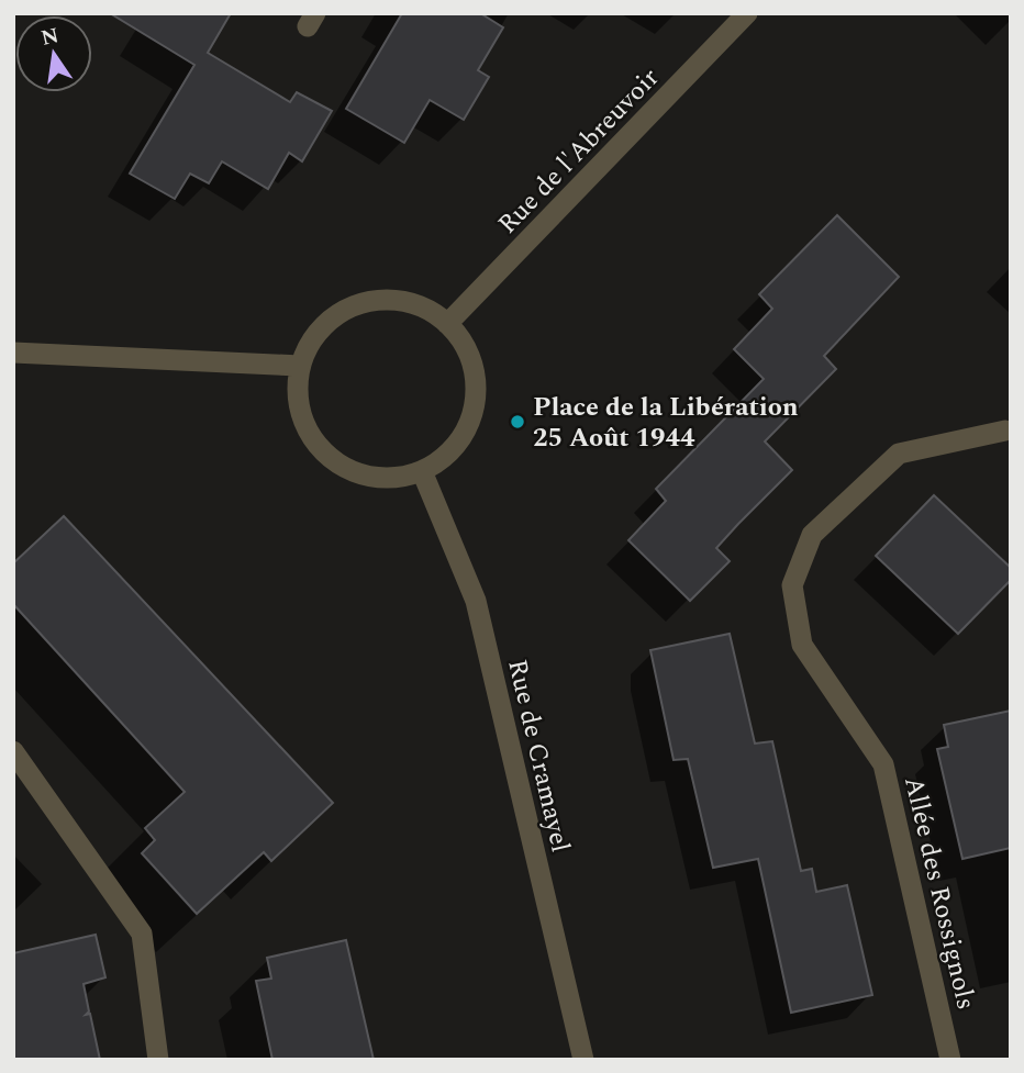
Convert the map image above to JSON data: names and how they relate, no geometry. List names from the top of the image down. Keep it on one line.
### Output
{"streets":{"street":["Rue de l'Abreuvoir","Rue de Cramayel","Allée des Rossignols"]},"crossings":[["Rue de l'Abreuvoir","Rue de Cramayel"]],"places":["Place de la Libération 25 Août 1944"],"north":"top"}
